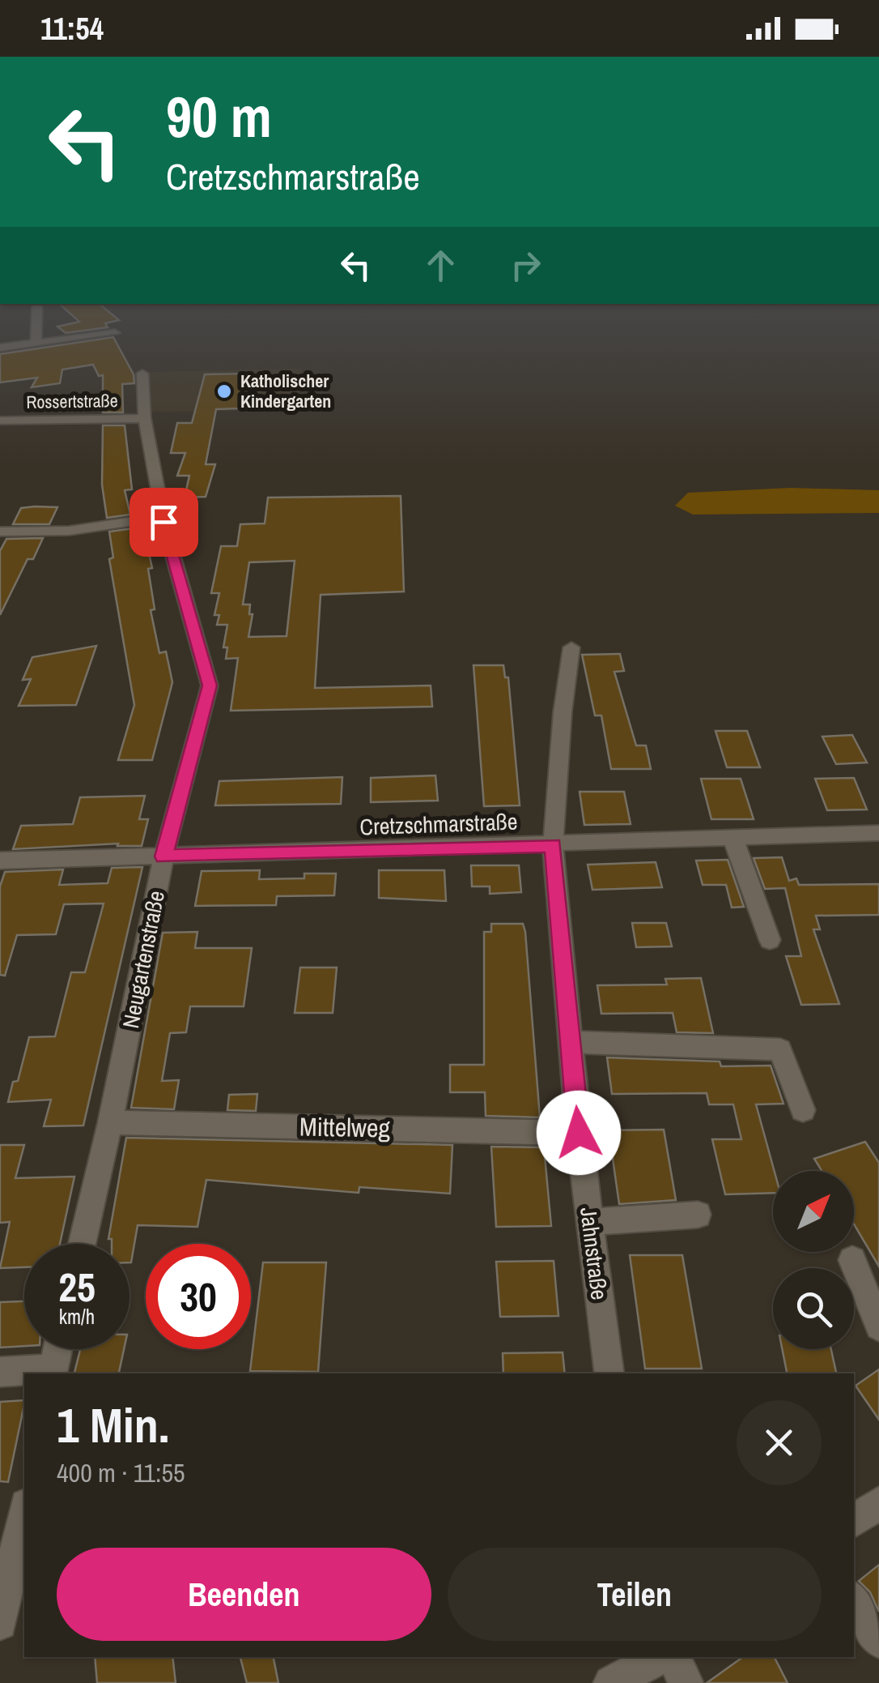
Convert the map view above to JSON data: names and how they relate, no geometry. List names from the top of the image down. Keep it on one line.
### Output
{"streets":{"street":["Rossertstraße","Cretzschmarstraße","Neugartenstraße","Mittelweg","Jahnstraße"]},"crossings":[["Rossertstraße","Neugartenstraße"],["Cretzschmarstraße","Neugartenstraße"],["Cretzschmarstraße","Jahnstraße"],["Neugartenstraße","Mittelweg"],["Mittelweg","Jahnstraße"]],"places":["Katholischer Kindergarten"],"north":"top right","page":{"status":"11:54","turn":["90 m","Cretzschmarstraße"],"speed":"25 km/h","limit":"30","heading":["1 Min.","400 m · 11:55"],"buttons":["Beenden","Teilen"]}}
